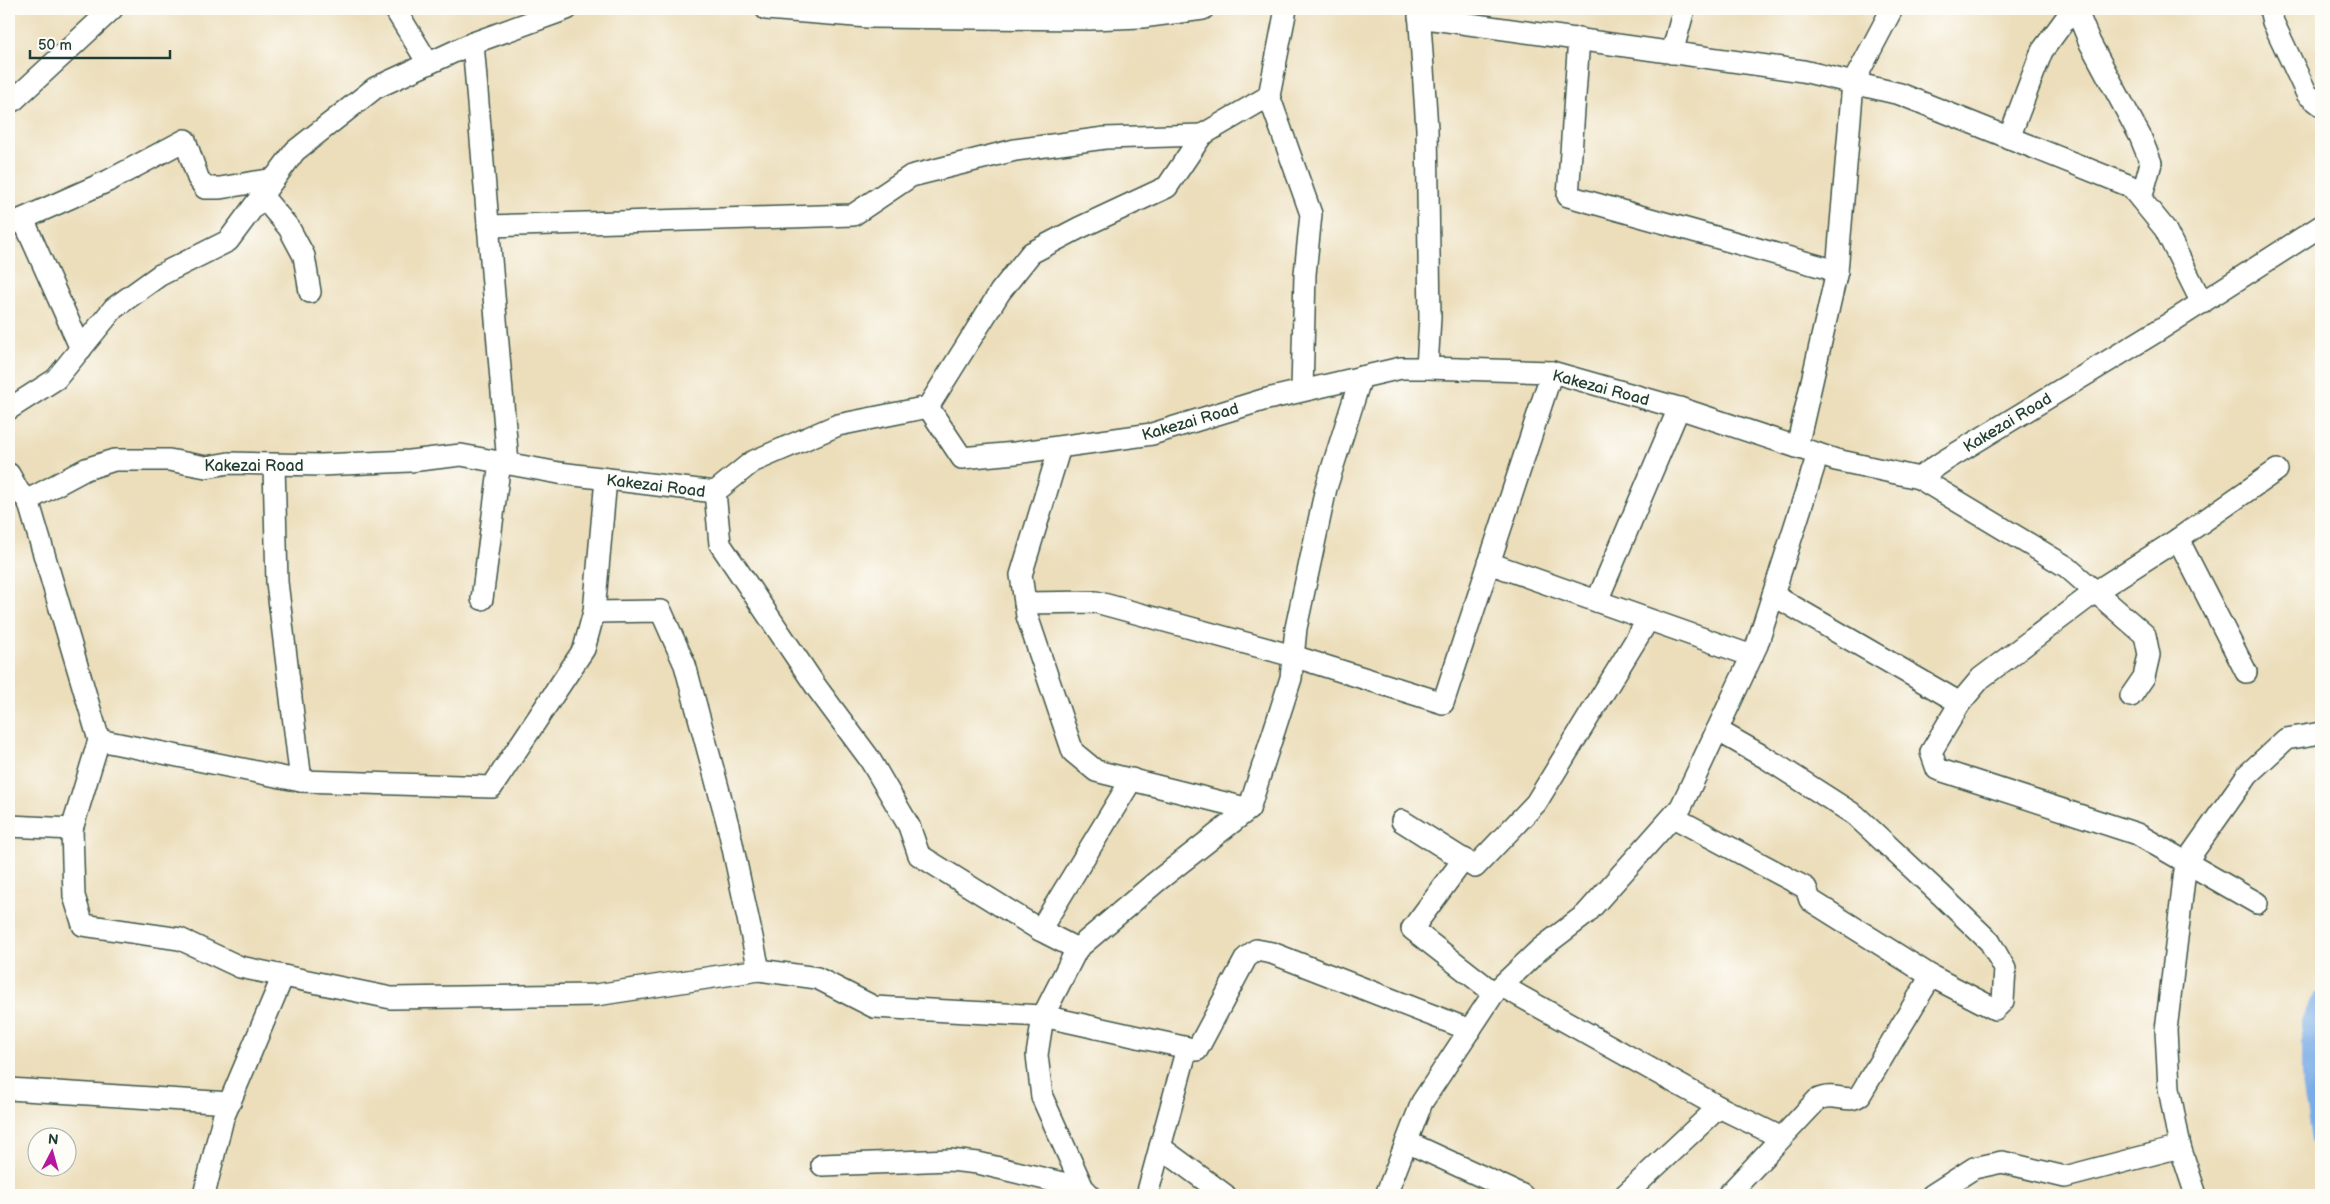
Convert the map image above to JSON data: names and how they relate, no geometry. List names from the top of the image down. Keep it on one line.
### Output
{"streets":{"street":["Kakezai Road"]},"scale_bar":"50 m","north":"top"}
